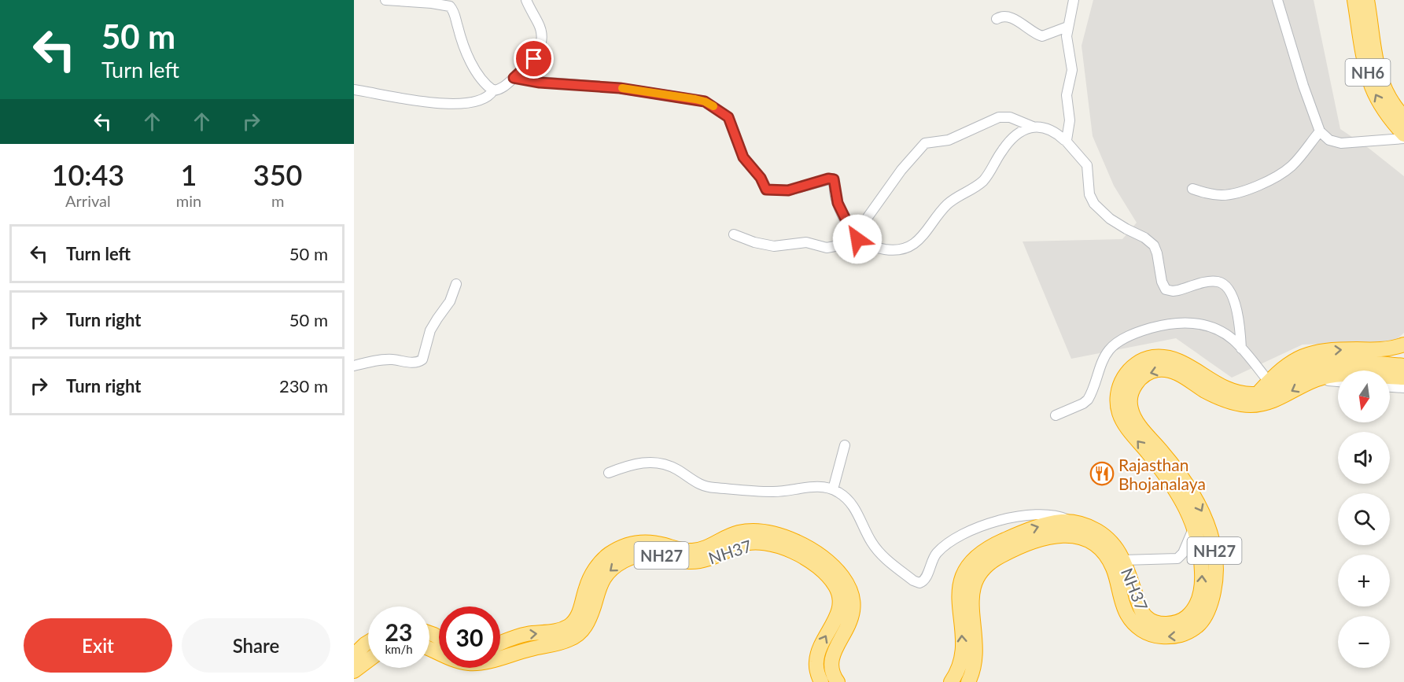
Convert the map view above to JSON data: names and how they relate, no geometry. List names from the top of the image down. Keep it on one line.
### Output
{"streets":{"highway":["NH6","NH27","NH37"]},"places":{"restaurant":["Rajasthan Bhojanalaya"]},"north":"bottom","page":{"turn":["50 m","Turn left"],"eta":["10:43","Arrival","1","min","350","m"],"list":[{"name":"Turn left","value":"50 m"},{"name":"Turn right","value":"50 m"},{"name":"Turn right","value":"230 m"}],"map_buttons":["+","−"],"speed":"23 km/h","limit":"30","buttons":["Exit","Share"]}}
